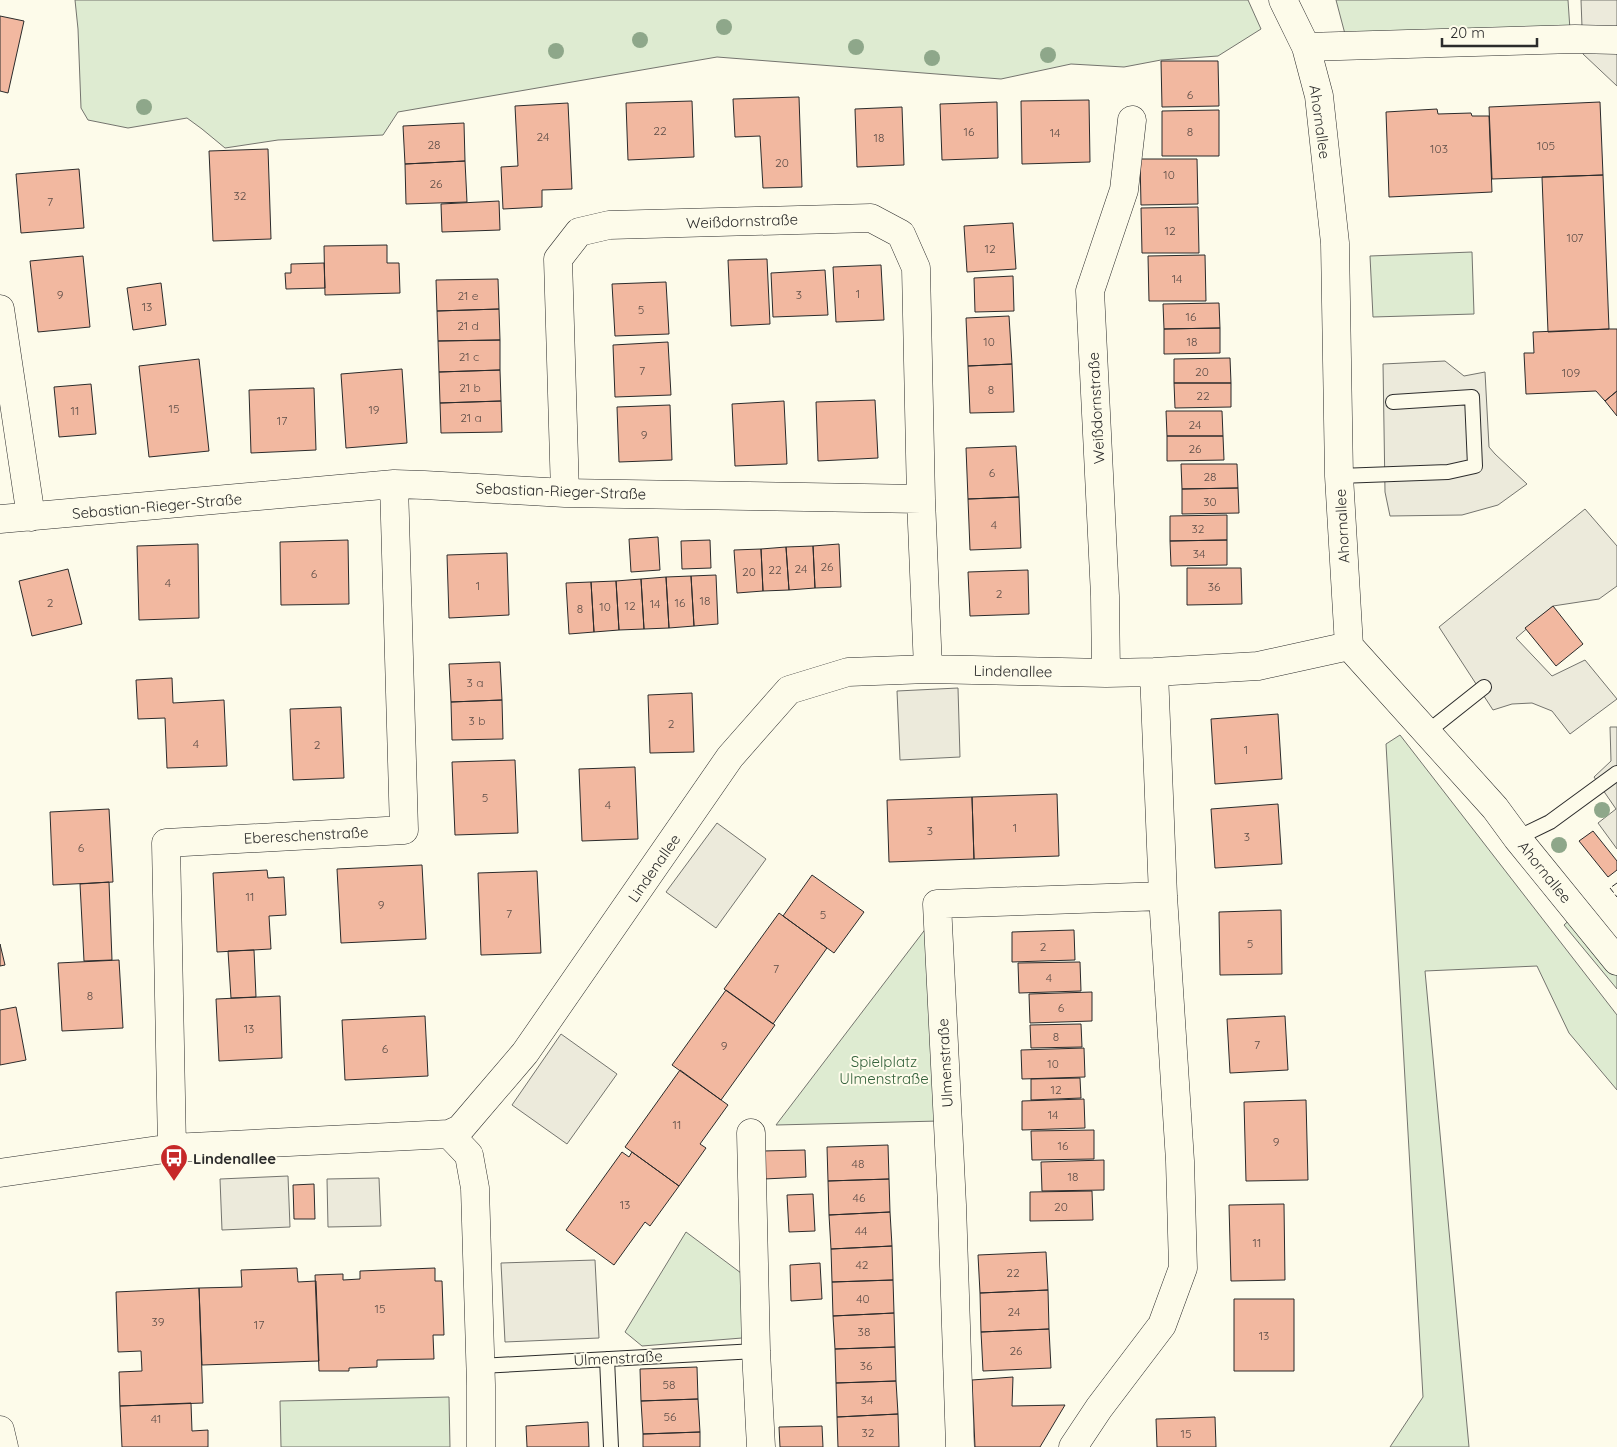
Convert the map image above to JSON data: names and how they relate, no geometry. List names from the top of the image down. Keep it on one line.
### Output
{"streets":{"street":["Ahornallee","Weißdornstraße","Sebastian-Rieger-Straße","Lindenallee","Ebereschenstraße","Ulmenstraße"]},"crossings":[["Ahornallee","Lindenallee"],["Weißdornstraße","Sebastian-Rieger-Straße"],["Weißdornstraße","Lindenallee"],["Sebastian-Rieger-Straße","Ebereschenstraße"]],"parks":["Spielplatz Ulmenstraße"],"places":{"bus stop":["Lindenallee"]},"house_numbers":["6","22","16","8","14","24","18","28","105","103","20","10","26","32","7","12","107","12","14","1","9","3","21 e","13","5","16","21 d","10","18","21 c","7","20","109","21 b","8","22","15","19","11","21 a","17","24","9","26","6","28","30","4","32","34","26","24","22","20","6","4","1","36","2","18","2","16","14","12","10","8","3 a","3 b","2","4","2","1","5","4","1","3","3","6","11","9","7","5","5","2","7","4","8","6","13","8","7","9","6","10","12","14","11","9","16","48","18","46","13","20","44","11","42","22","40","15","24","39","17","38","13","26","36","58","34","56","41","32","15"],"scale_bar":"20 m"}
